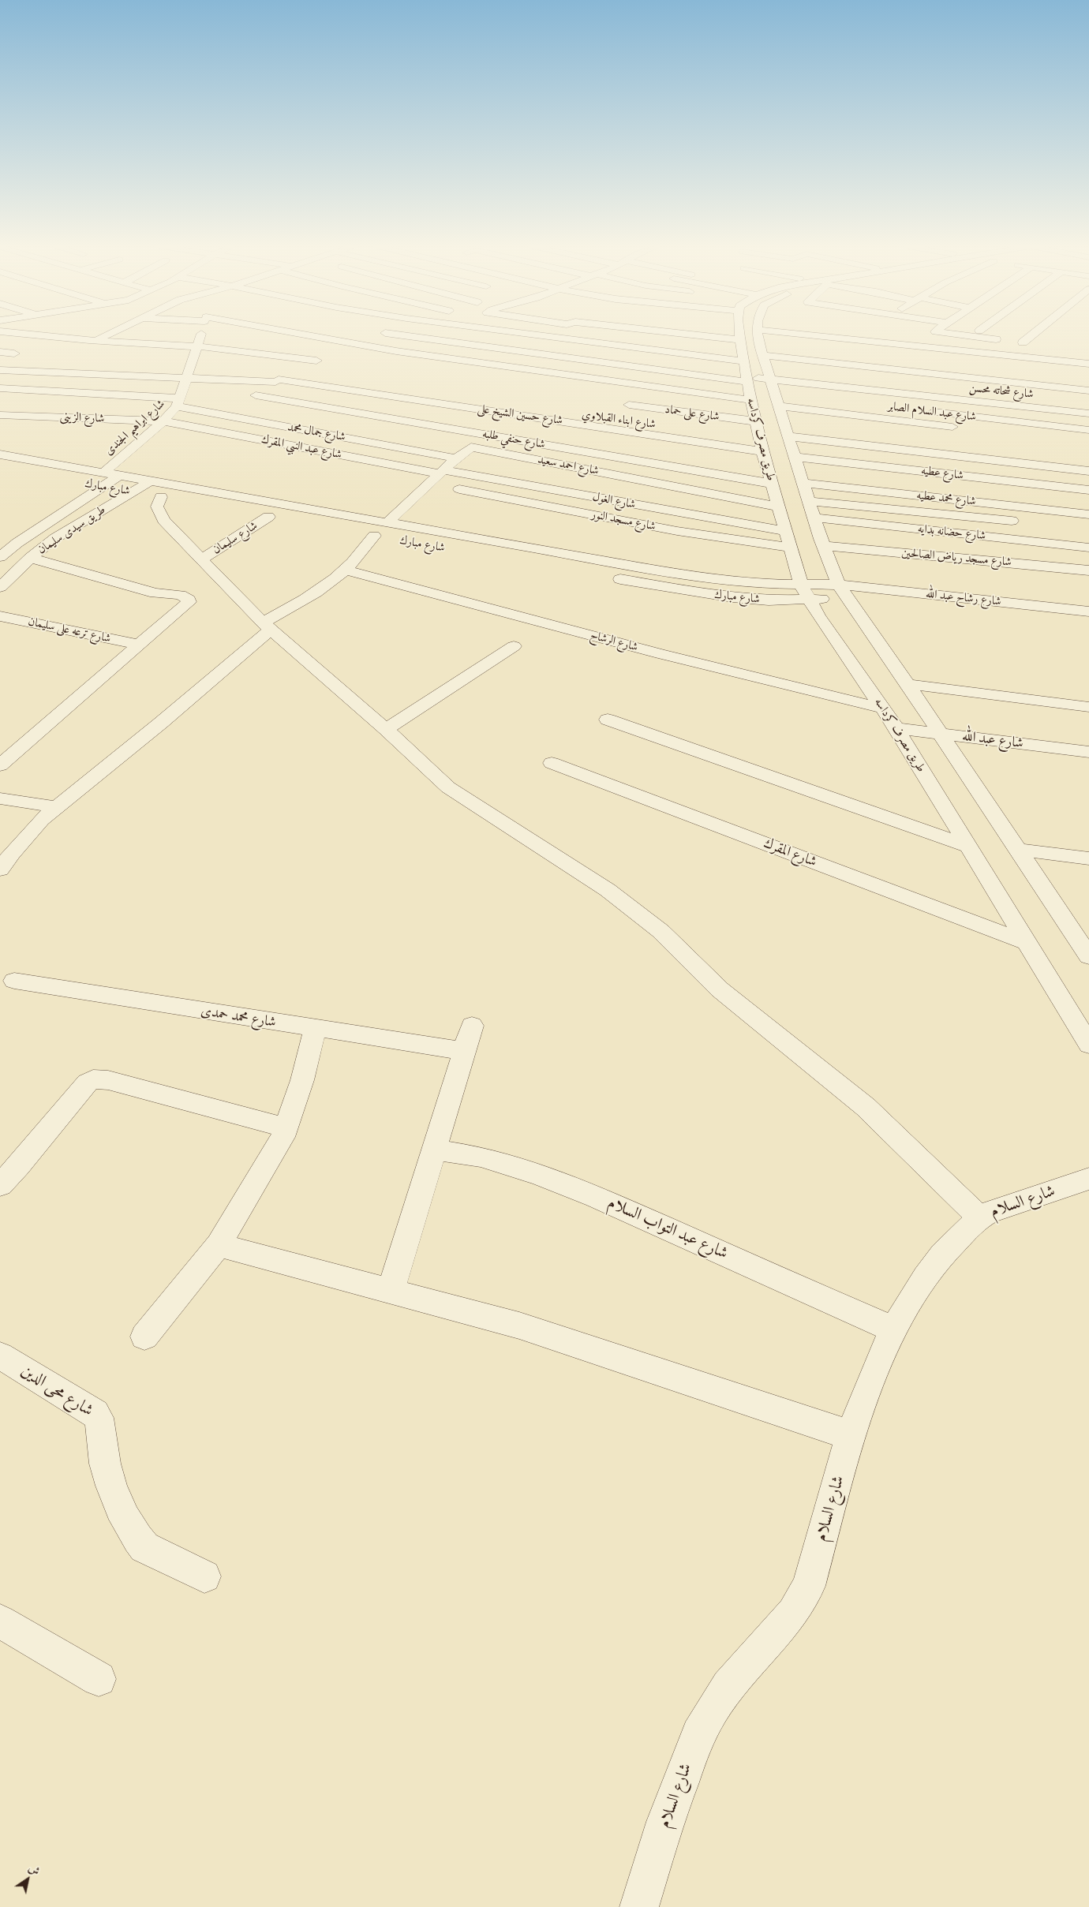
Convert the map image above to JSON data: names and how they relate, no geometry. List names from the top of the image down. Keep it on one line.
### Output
{"streets":{"street":["شارع شحاته محسن","شارع عبد السلام الصابر","شارع على حماد","شارع حسين الشيخ على","شارع الزينى","شارع ابراهيم الجندى","شارع جمال محمد","شارع حنفي طلبه","طريق مصرف كرداسه","شارع عبد النبي المقرك","شارع احمد سعيد","شارع عطيه","شارع مبارك","شارع محمد عطيه","شارع الغول","شارع مسجد النور","طريق سيدى سليمان","شارع حضانه بدايه","شارع سليمان","شارع مسجد رياض الصالحين","شارع رشاح عبد الله","شارع ترعه على سليمان","شارع الرشاح","شارع عبد الله","شارع المقرك","شارع محمد حمدى","شارع السلام","شارع عبد التواب السلام","شارع محى الدين"]},"crossings":[["شارع شحاته محسن","طريق مصرف كرداسه"],["شارع على حماد","طريق مصرف كرداسه"],["شارع حسين الشيخ على","شارع حنفي طلبه"],["شارع حسين الشيخ على","طريق مصرف كرداسه"],["شارع الزينى","شارع ابراهيم الجندى"],["شارع الزينى","شارع عبد النبي المقرك"],["شارع ابراهيم الجندى","شارع جمال محمد"],["شارع ابراهيم الجندى","شارع عبد النبي المقرك"],["شارع ابراهيم الجندى","شارع مبارك"],["شارع ابراهيم الجندى","طريق سيدى سليمان"],["شارع جمال محمد","شارع احمد سعيد"],["شارع حنفي طلبه","طريق مصرف كرداسه"],["طريق مصرف كرداسه","شارع احمد سعيد"],["طريق مصرف كرداسه","شارع عطيه"],["طريق مصرف كرداسه","شارع مبارك"],["طريق مصرف كرداسه","شارع محمد عطيه"],["طريق مصرف كرداسه","شارع الغول"],["طريق مصرف كرداسه","شارع مسجد النور"],["طريق مصرف كرداسه","شارع حضانه بدايه"],["طريق مصرف كرداسه","شارع مسجد رياض الصالحين"],["طريق مصرف كرداسه","شارع رشاح عبد الله"],["طريق مصرف كرداسه","شارع الرشاح"],["طريق مصرف كرداسه","شارع عبد الله"],["طريق مصرف كرداسه","شارع المقرك"],["شارع عبد النبي المقرك","شارع احمد سعيد"],["شارع عبد النبي المقرك","شارع الغول"],["شارع احمد سعيد","شارع مبارك"],["شارع احمد سعيد","شارع الغول"],["شارع مبارك","طريق سيدى سليمان"],["شارع مبارك","شارع رشاح عبد الله"],["شارع السلام","شارع عبد التواب السلام"]],"north":"top right"}
